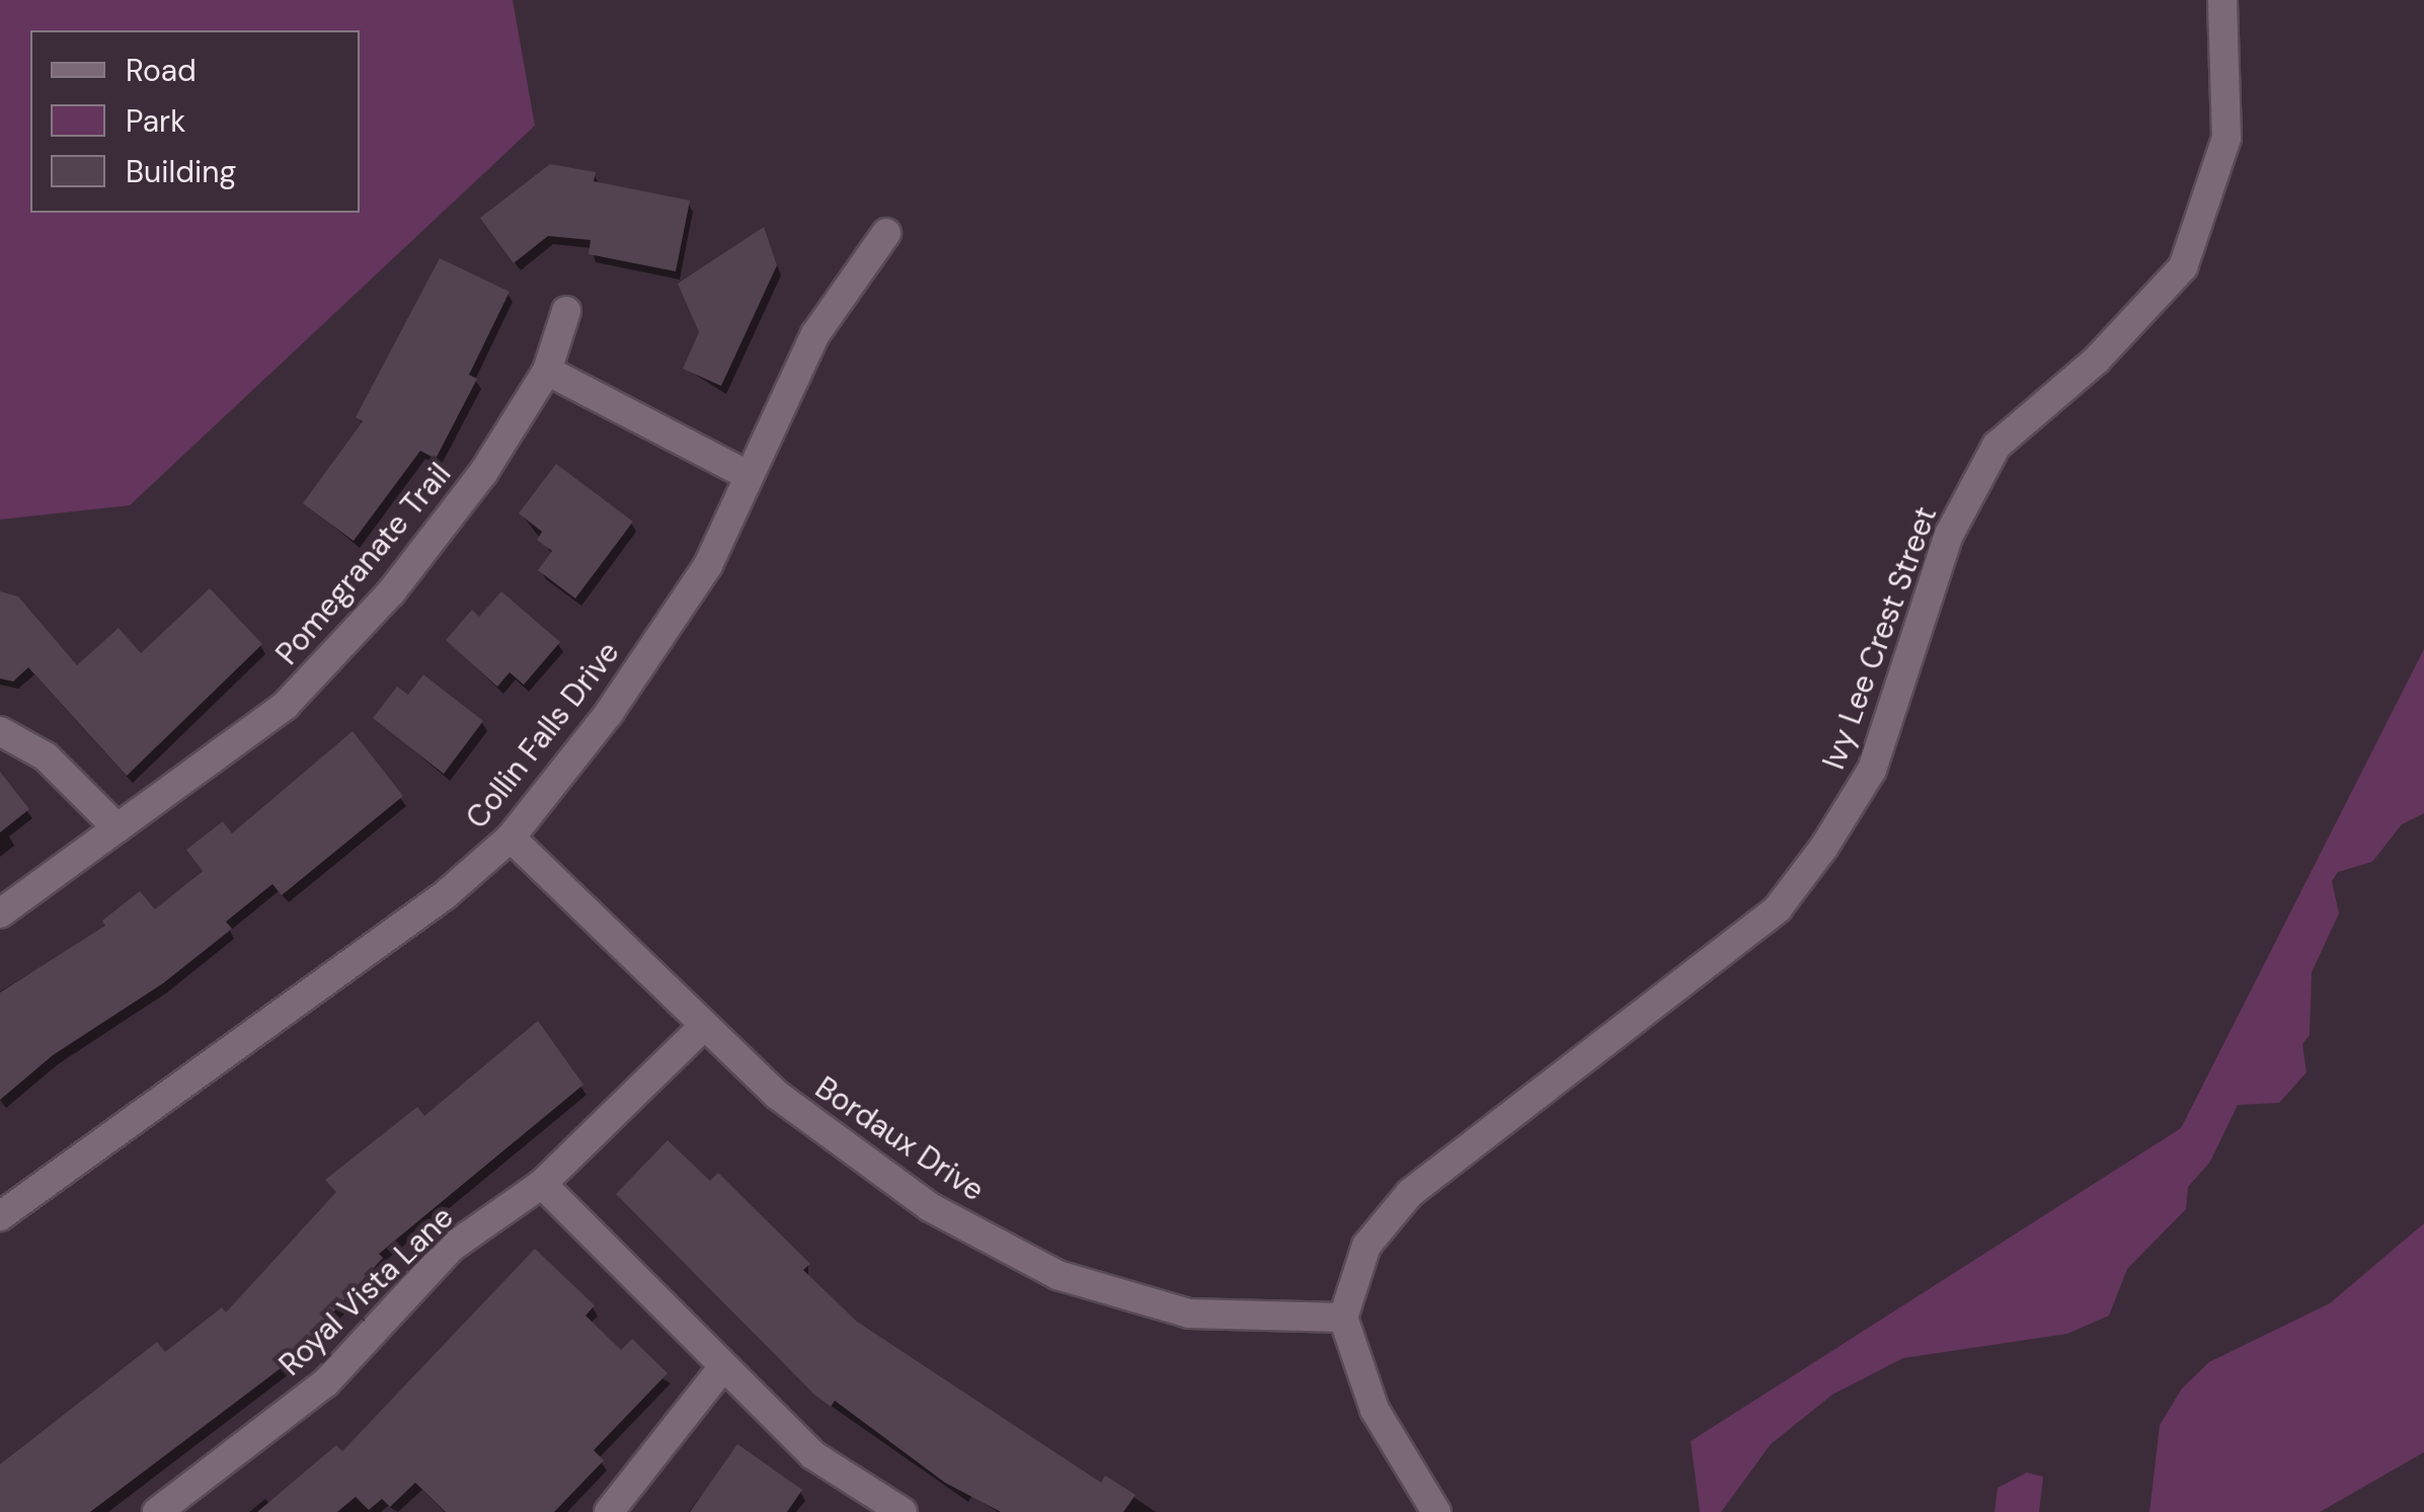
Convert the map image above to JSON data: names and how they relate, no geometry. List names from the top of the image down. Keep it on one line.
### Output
{"streets":{"street":["Pomegranate Trail","Ivy Lee Crest Street","Collin Falls Drive","Bordaux Drive","Royal Vista Lane"]},"crossings":[["Ivy Lee Crest Street","Bordaux Drive"],["Collin Falls Drive","Bordaux Drive"],["Bordaux Drive","Royal Vista Lane"]],"legend":["Road","Park","Building"]}
